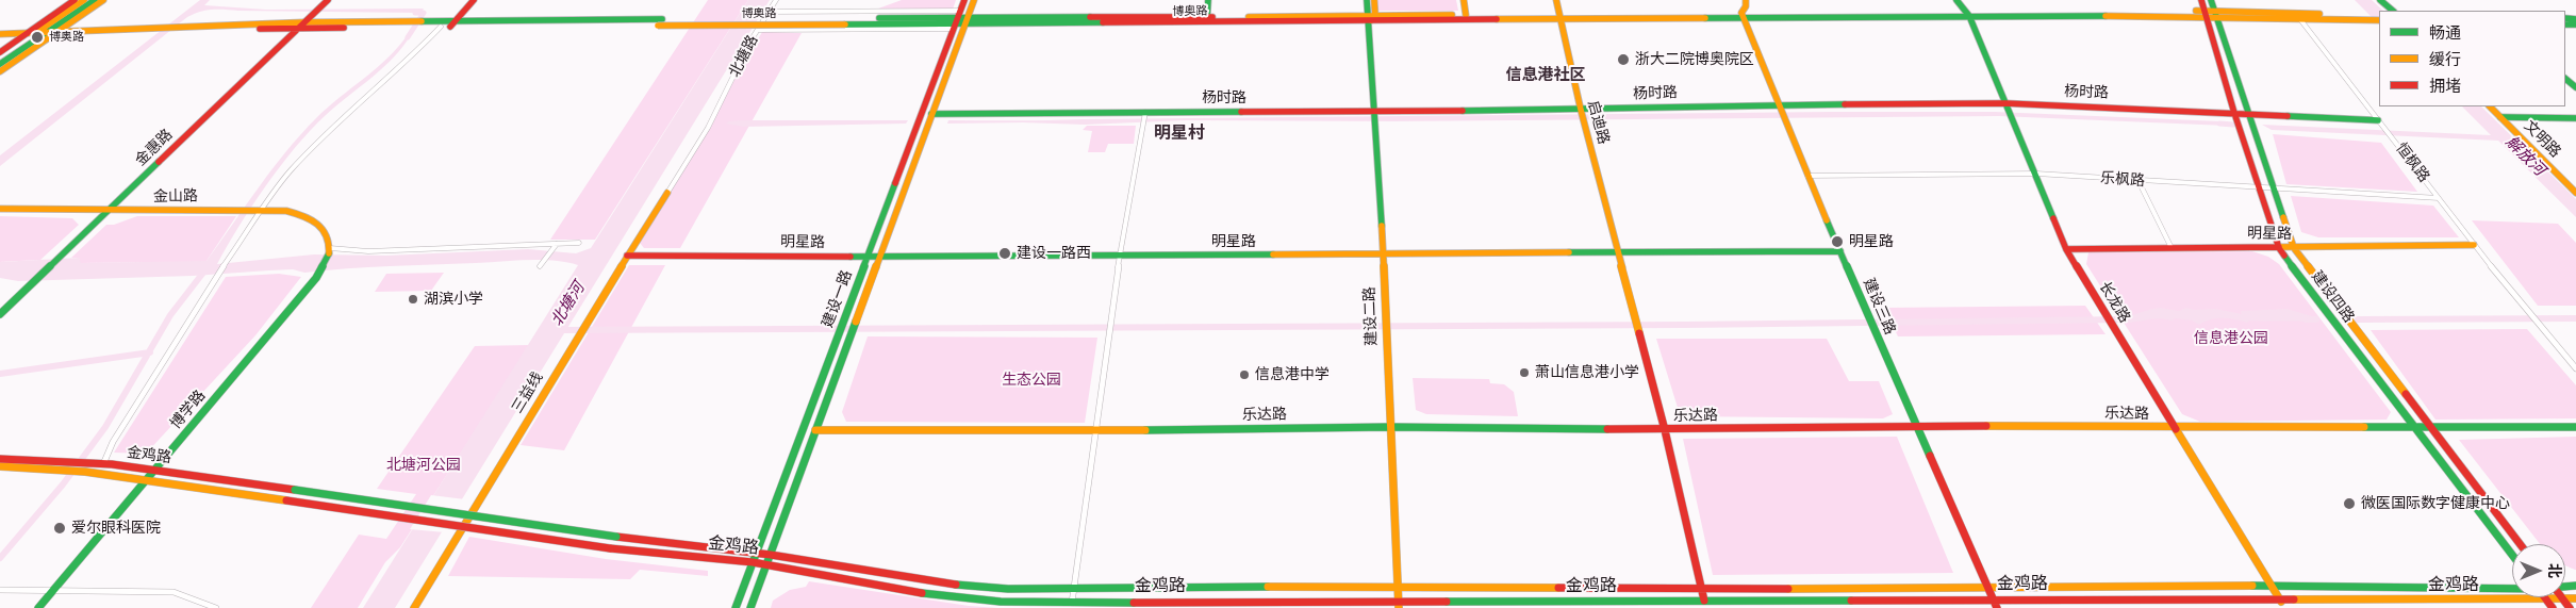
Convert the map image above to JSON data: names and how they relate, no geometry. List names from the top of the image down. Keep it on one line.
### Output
{"streets":{"main road":["博奥路","杨时路","启迪路","文明路","金惠路","金山路","明星路","建设四路","建设一路","长龙路","建设三路","建设二路","三益线","博学路","乐达路","金鸡路"],"street":["北塘路","恒枫路","乐枫路"]},"crossings":[["博奥路","启迪路"],["博奥路","金惠路"],["博奥路","恒枫路"],["博奥路","建设四路"],["博奥路","建设一路"],["博奥路","长龙路"],["博奥路","建设三路"],["博奥路","建设二路"],["北塘路","三益线"],["杨时路","启迪路"],["杨时路","恒枫路"],["杨时路","建设四路"],["杨时路","建设一路"],["杨时路","长龙路"],["杨时路","建设三路"],["杨时路","建设二路"],["启迪路","明星路"],["启迪路","乐达路"],["启迪路","金鸡路"],["金惠路","金山路"],["恒枫路","乐枫路"],["恒枫路","明星路"],["乐枫路","建设四路"],["乐枫路","长龙路"],["乐枫路","建设三路"],["金山路","博学路"],["明星路","建设四路"],["明星路","建设一路"],["明星路","长龙路"],["明星路","建设三路"],["明星路","建设二路"],["明星路","三益线"],["建设四路","乐达路"],["建设一路","乐达路"],["建设一路","金鸡路"],["长龙路","乐达路"],["长龙路","金鸡路"],["建设三路","乐达路"],["建设三路","金鸡路"],["建设二路","乐达路"],["建设二路","金鸡路"],["博学路","金鸡路"]],"districts":["信息港社区","明星村"],"water":["解放河","北塘河"],"parks":["信息港公园","生态公园","北塘河公园"],"places":["博奥路","浙大二院博奥院区","明星路","建设一路西","湖滨小学","萧山信息港小学","信息港中学","微医国际数字健康中心","爱尔眼科医院"],"legend":["畅通","缓行","拥堵"],"north":"right"}
